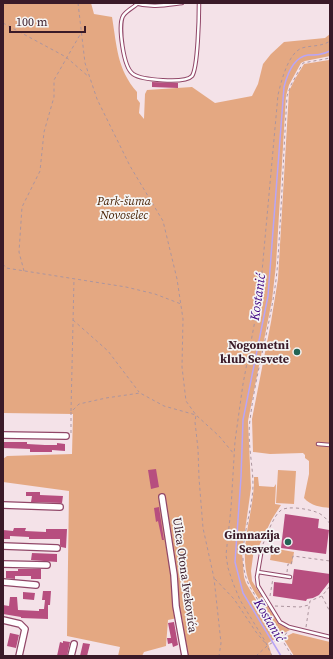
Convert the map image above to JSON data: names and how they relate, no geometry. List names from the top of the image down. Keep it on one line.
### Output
{"streets":{"street":["Ulica Otona Ivekovića"]},"water":["Kostanić"],"parks":["Park-šuma Novoselec"],"places":["Nogometni klub Sesvete","Gimnazija Sesvete"],"scale_bar":"100 m"}
